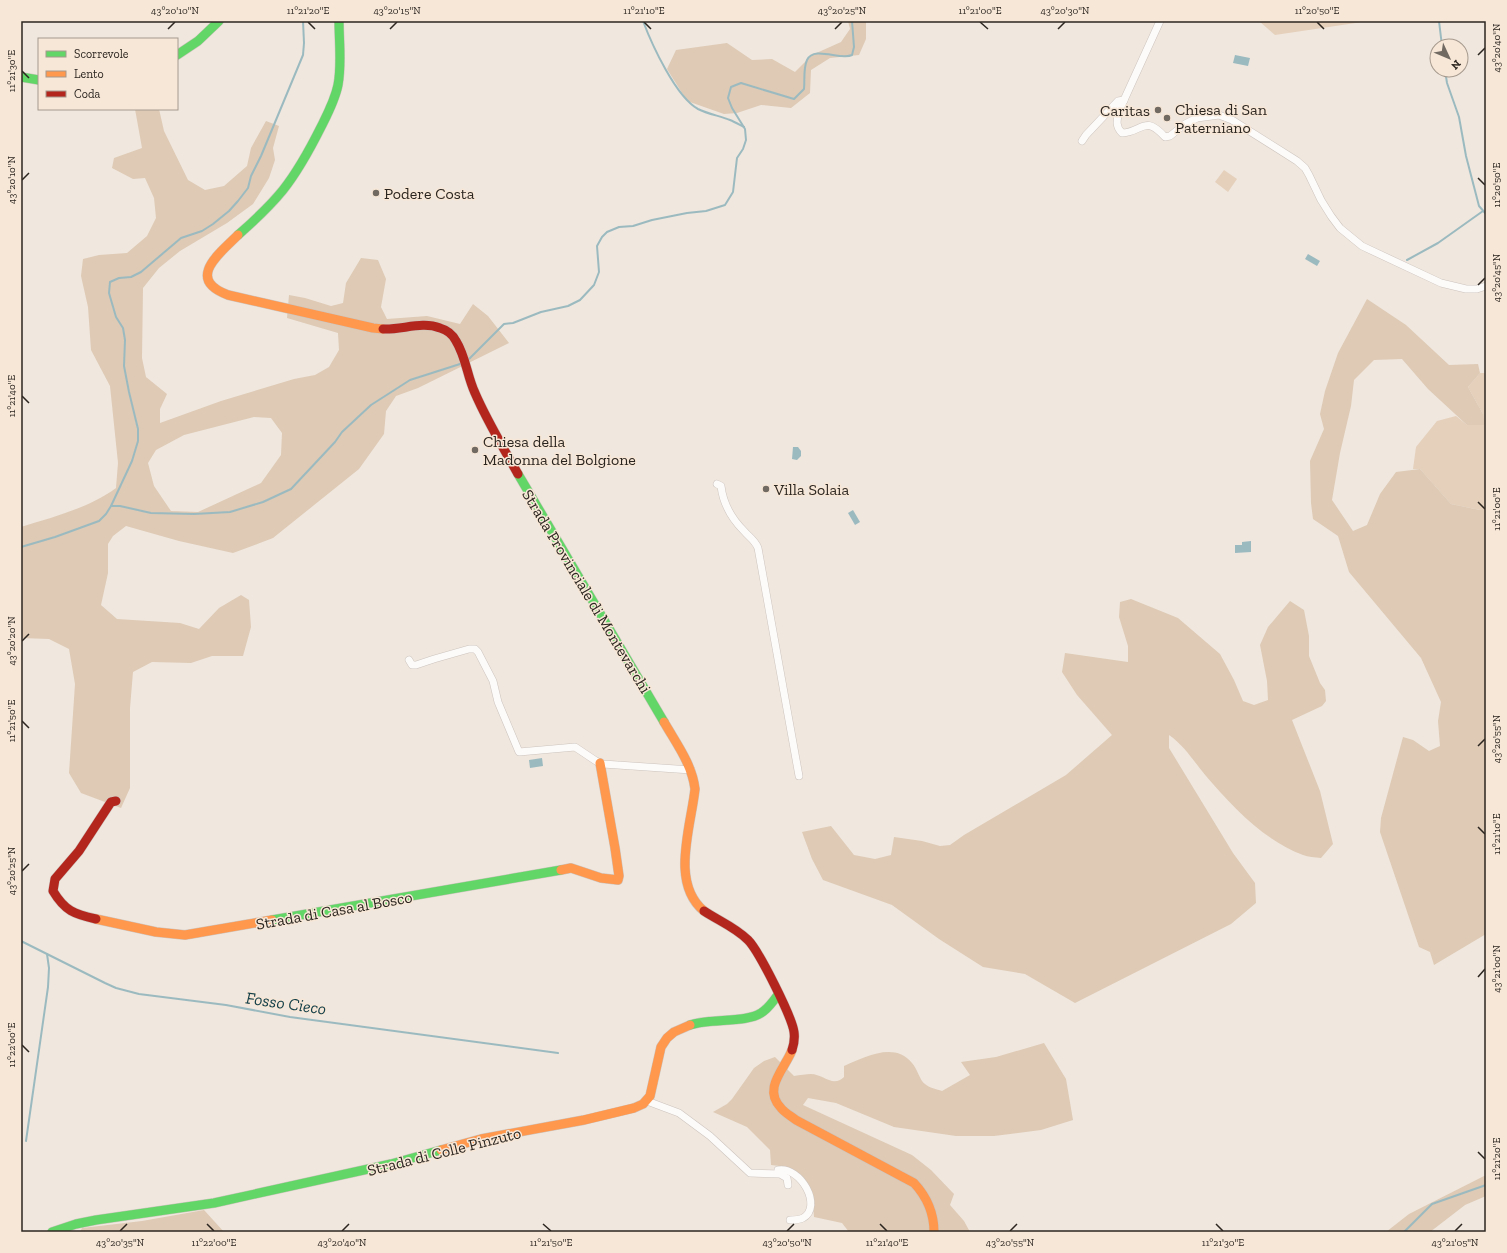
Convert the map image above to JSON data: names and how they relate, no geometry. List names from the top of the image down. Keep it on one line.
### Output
{"streets":{"street":["Strada Provinciale di Montevarchi","Strada di Casa al Bosco","Strada di Colle Pinzuto"]},"water":["Fosso Cieco"],"places":["Caritas","Chiesa di San Paterniano","Podere Costa","Chiesa della Madonna del Bolgione","Villa Solaia"],"legend":["Scorrevole","Lento","Coda"],"north":"bottom right","coordinates":["43°20'10\"N","11°21'20\"E","43°20'15\"N","11°21'10\"E","43°20'25\"N","11°21'00\"E","43°20'30\"N","11°20'50\"E","43°20'40\"N","11°21'30\"E","43°20'45\"N","11°21'40\"E","43°20'20\"N","11°21'50\"E","43°20'55\"N","43°21'00\"N","11°22'00\"E","43°20'35\"N","43°20'50\"N","43°21'05\"N"]}
